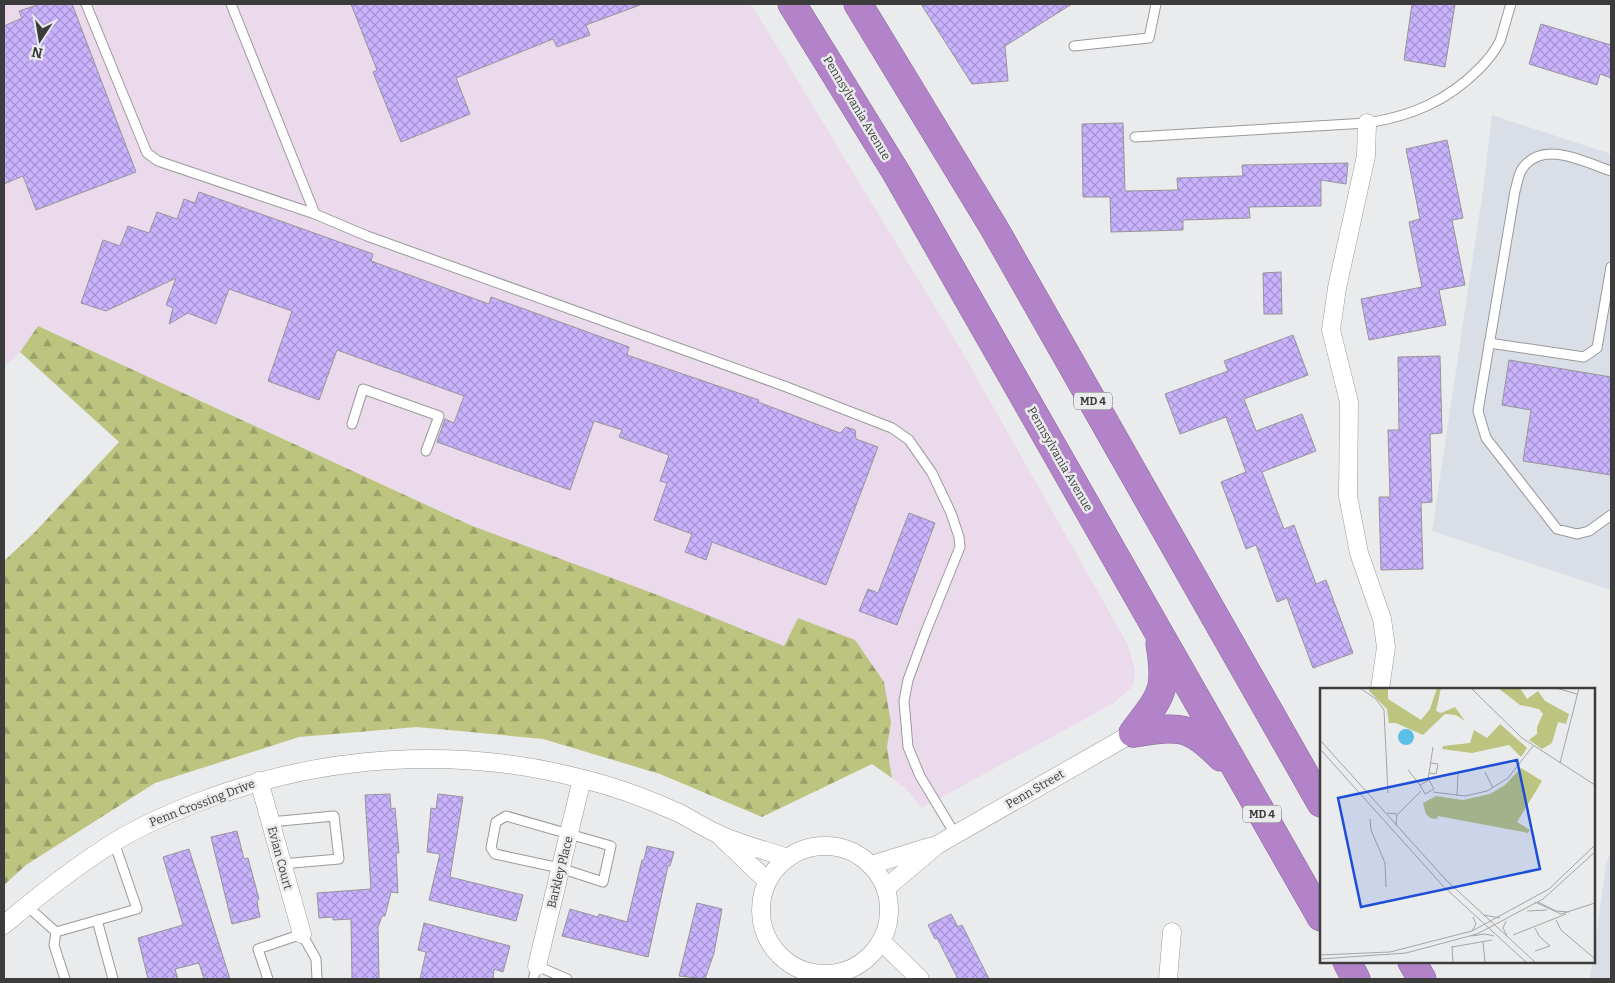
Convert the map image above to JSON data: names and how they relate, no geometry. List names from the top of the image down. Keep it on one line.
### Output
{"streets":{"highway":["Pennsylvania Avenue","MD 4"],"street":["Penn Street","Penn Crossing Drive","Evian Court","Barkley Place"]},"crossings":[["Penn Street","Penn Crossing Drive"],["Penn Crossing Drive","Evian Court"],["Penn Crossing Drive","Barkley Place"]],"north":"bottom"}
